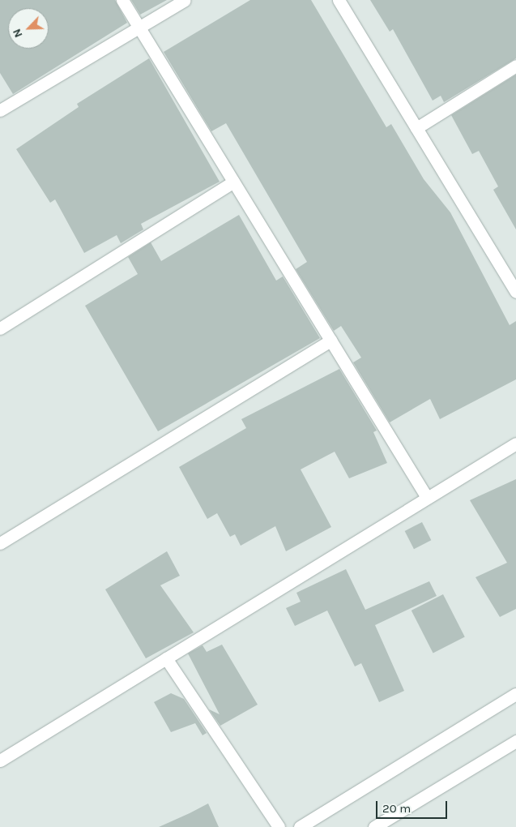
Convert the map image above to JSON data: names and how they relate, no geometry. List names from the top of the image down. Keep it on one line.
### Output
{"scale_bar":"20 m","north":"bottom left"}
